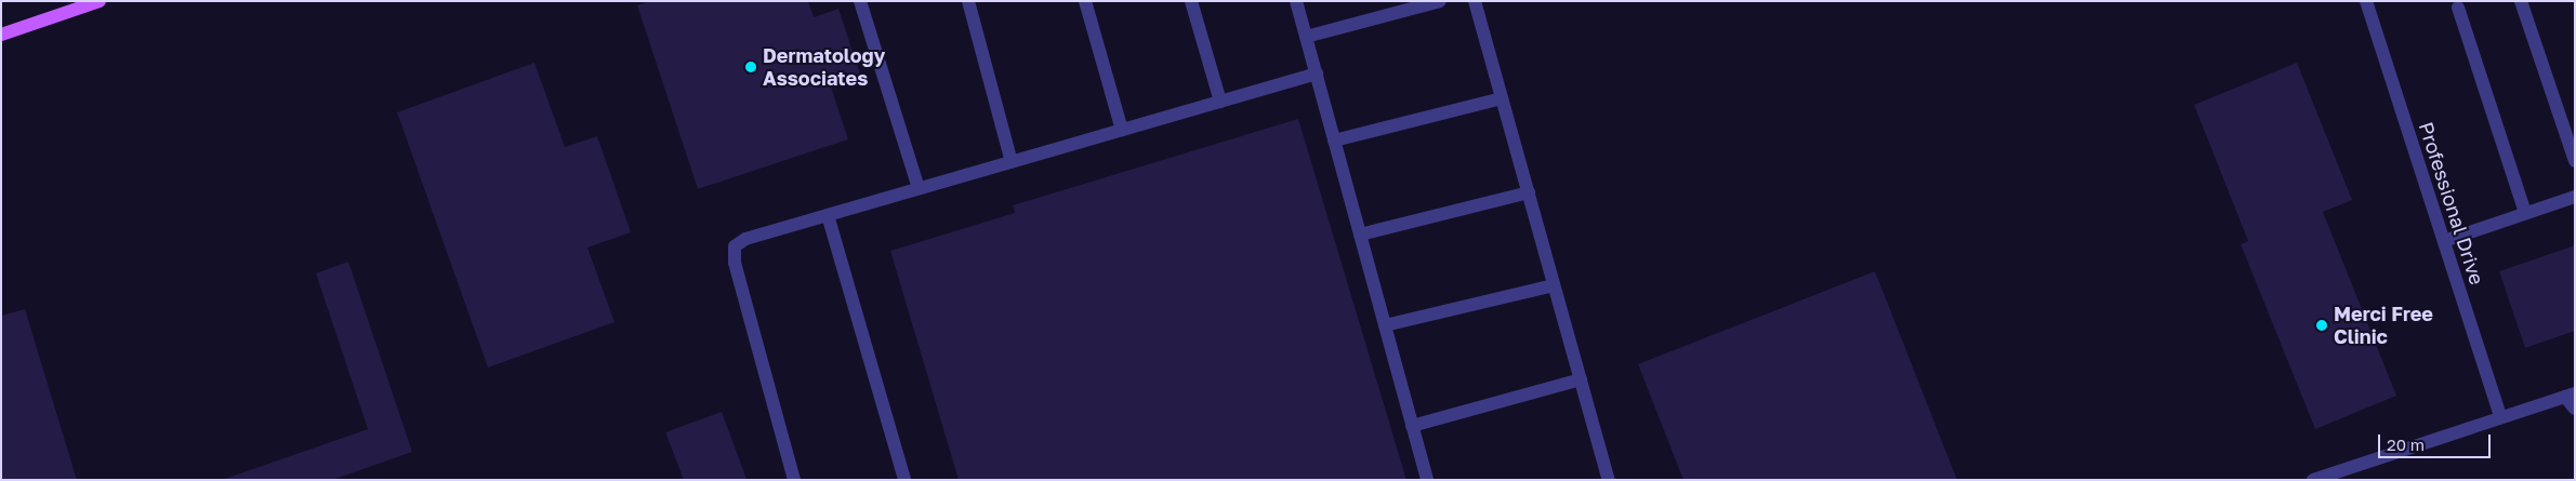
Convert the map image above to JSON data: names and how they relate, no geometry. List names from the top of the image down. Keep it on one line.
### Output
{"streets":{"street":["Professional Drive"]},"places":["Dermatology Associates","Merci Free Clinic"],"scale_bar":"20 m"}
